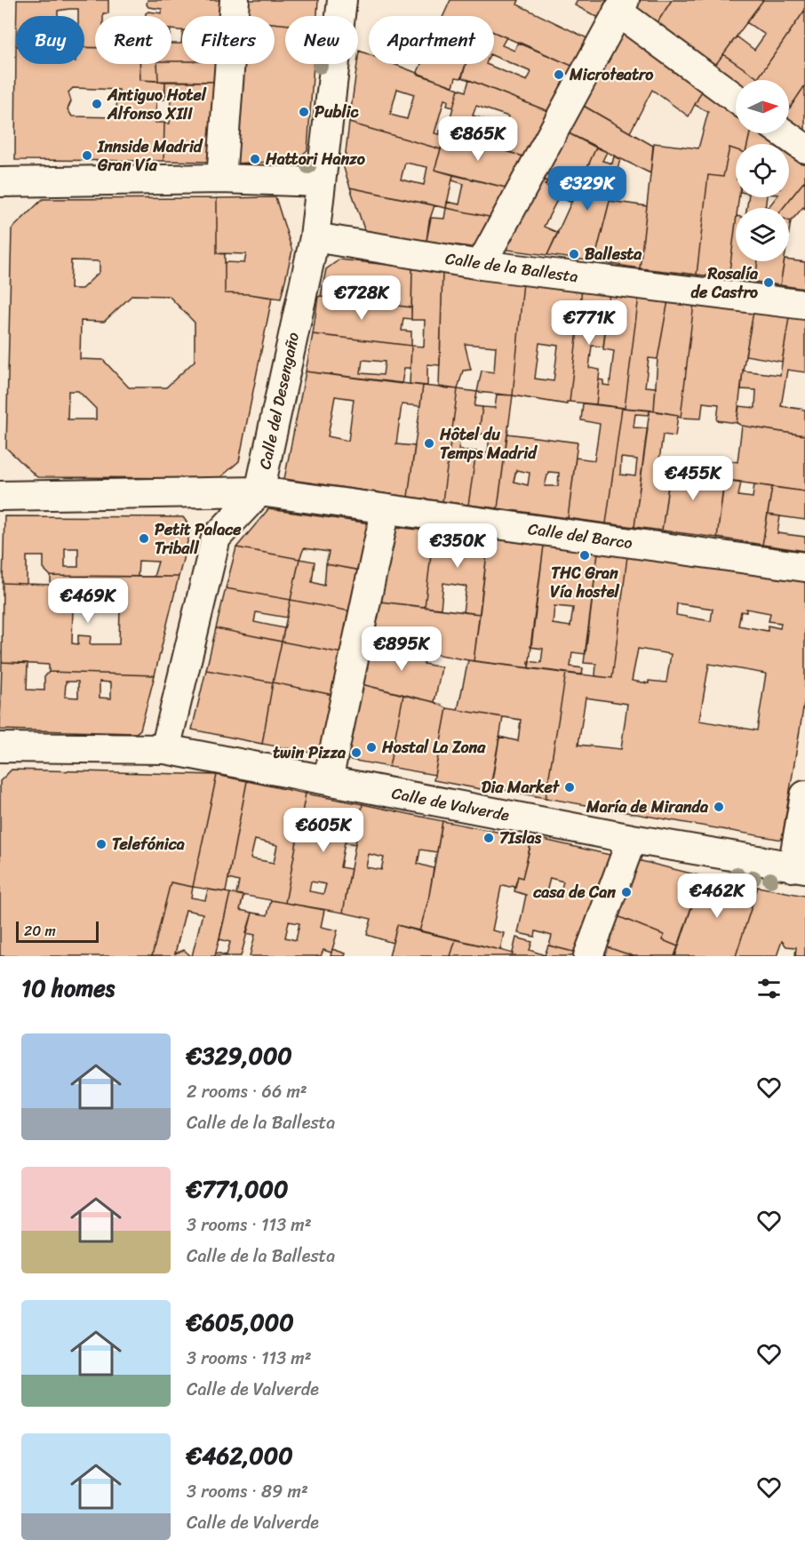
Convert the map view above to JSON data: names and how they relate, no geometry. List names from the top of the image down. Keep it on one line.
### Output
{"streets":{"street":["Calle de la Ballesta","Calle del Desengaño","Calle del Barco","Calle de Valverde"]},"crossings":[["Calle de la Ballesta","Calle del Desengaño"],["Calle del Desengaño","Calle del Barco"],["Calle del Desengaño","Calle de Valverde"]],"places":["Microteatro","Antiguo Hotel Alfonso XIII","Public","Innside Madrid Gran Vía","Hattori Hanzo","Ballesta","Rosalía de Castro","Hôtel du Temps Madrid","Petit Palace Triball","THC Gran Vía hostel","Hostal La Zona","twin Pizza","Dia Market","María de Miranda","7Islas","Telefónica","casa de Can"],"scale_bar":"20 m","north":"right","page":{"chip":["Buy","Rent","Filters","New","Apartment"],"price":["€865K","€329K","€728K","€771K","€455K","€350K","€469K","€895K","€605K","€462K"],"scale":"20 m","heading":"10 homes","list":[{"name":"€329,000","note":"2 rooms · 66 m² · Calle de la Ballesta"},{"name":"€771,000","note":"3 rooms · 113 m² · Calle de la Ballesta"},{"name":"€605,000","note":"3 rooms · 113 m² · Calle de Valverde"},{"name":"€462,000","note":"3 rooms · 89 m² · Calle de Valverde"}]}}
